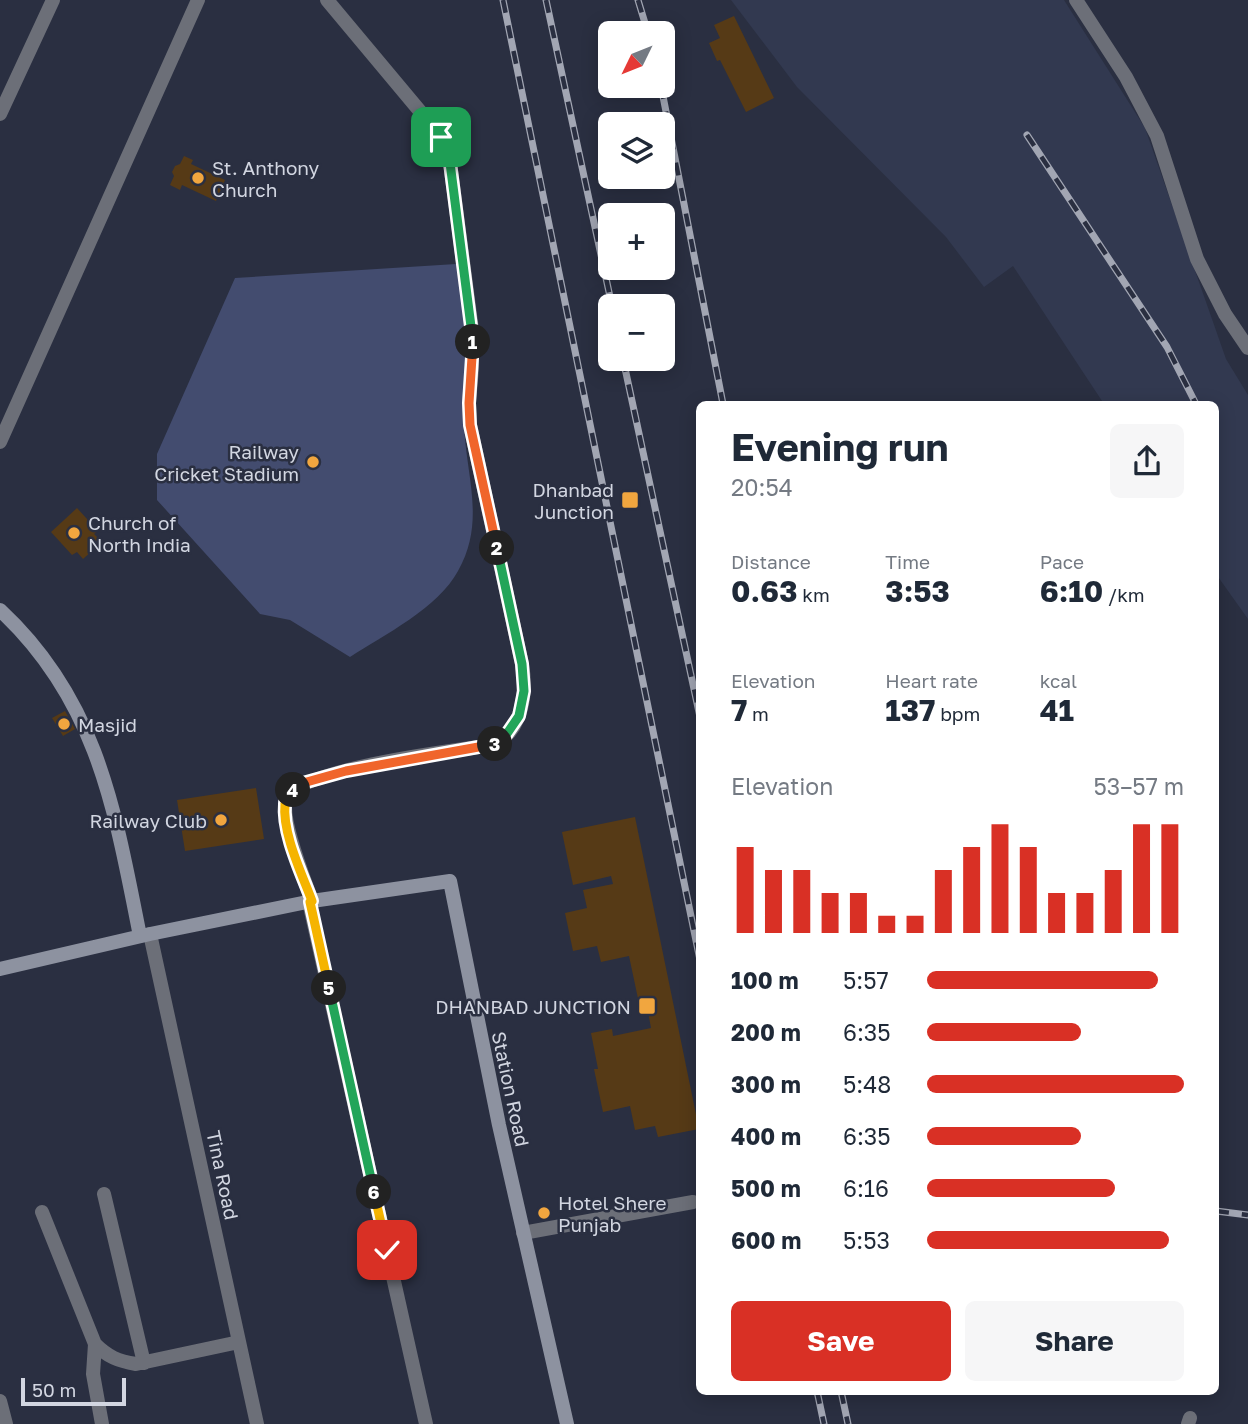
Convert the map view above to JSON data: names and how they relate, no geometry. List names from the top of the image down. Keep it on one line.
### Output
{"streets":{"street":["Station Road","Tina Road"]},"crossings":[["Station Road","Tina Road"]],"places":{"other":["St. Anthony Church","Railway Cricket Stadium","Church of North India","Masjid","Railway Club","Hotel Shere Punjab"],"transit":["Dhanbad Junction","DHANBAD JUNCTION"]},"scale_bar":"50 m","north":"bottom left","page":{"map_buttons":["+","−"],"pins":["1","2","3","4","5","6"],"heading":["Evening run","20:54"],"stats":[["Distance","0.63 km"],["Time","3:53"],["Pace","6:10 /km"],["Elevation","7 m"],["Heart rate","137 bpm"],["kcal","41"]],"chart":["Elevation","53–57 m"],"list":[{"name":"100 m","note":"5:57"},{"name":"200 m","note":"6:35"},{"name":"300 m","note":"5:48"},{"name":"400 m","note":"6:35"},{"name":"500 m","note":"6:16"},{"name":"600 m","note":"5:53"}],"buttons":["Save","Share"],"scale":"50 m"}}
